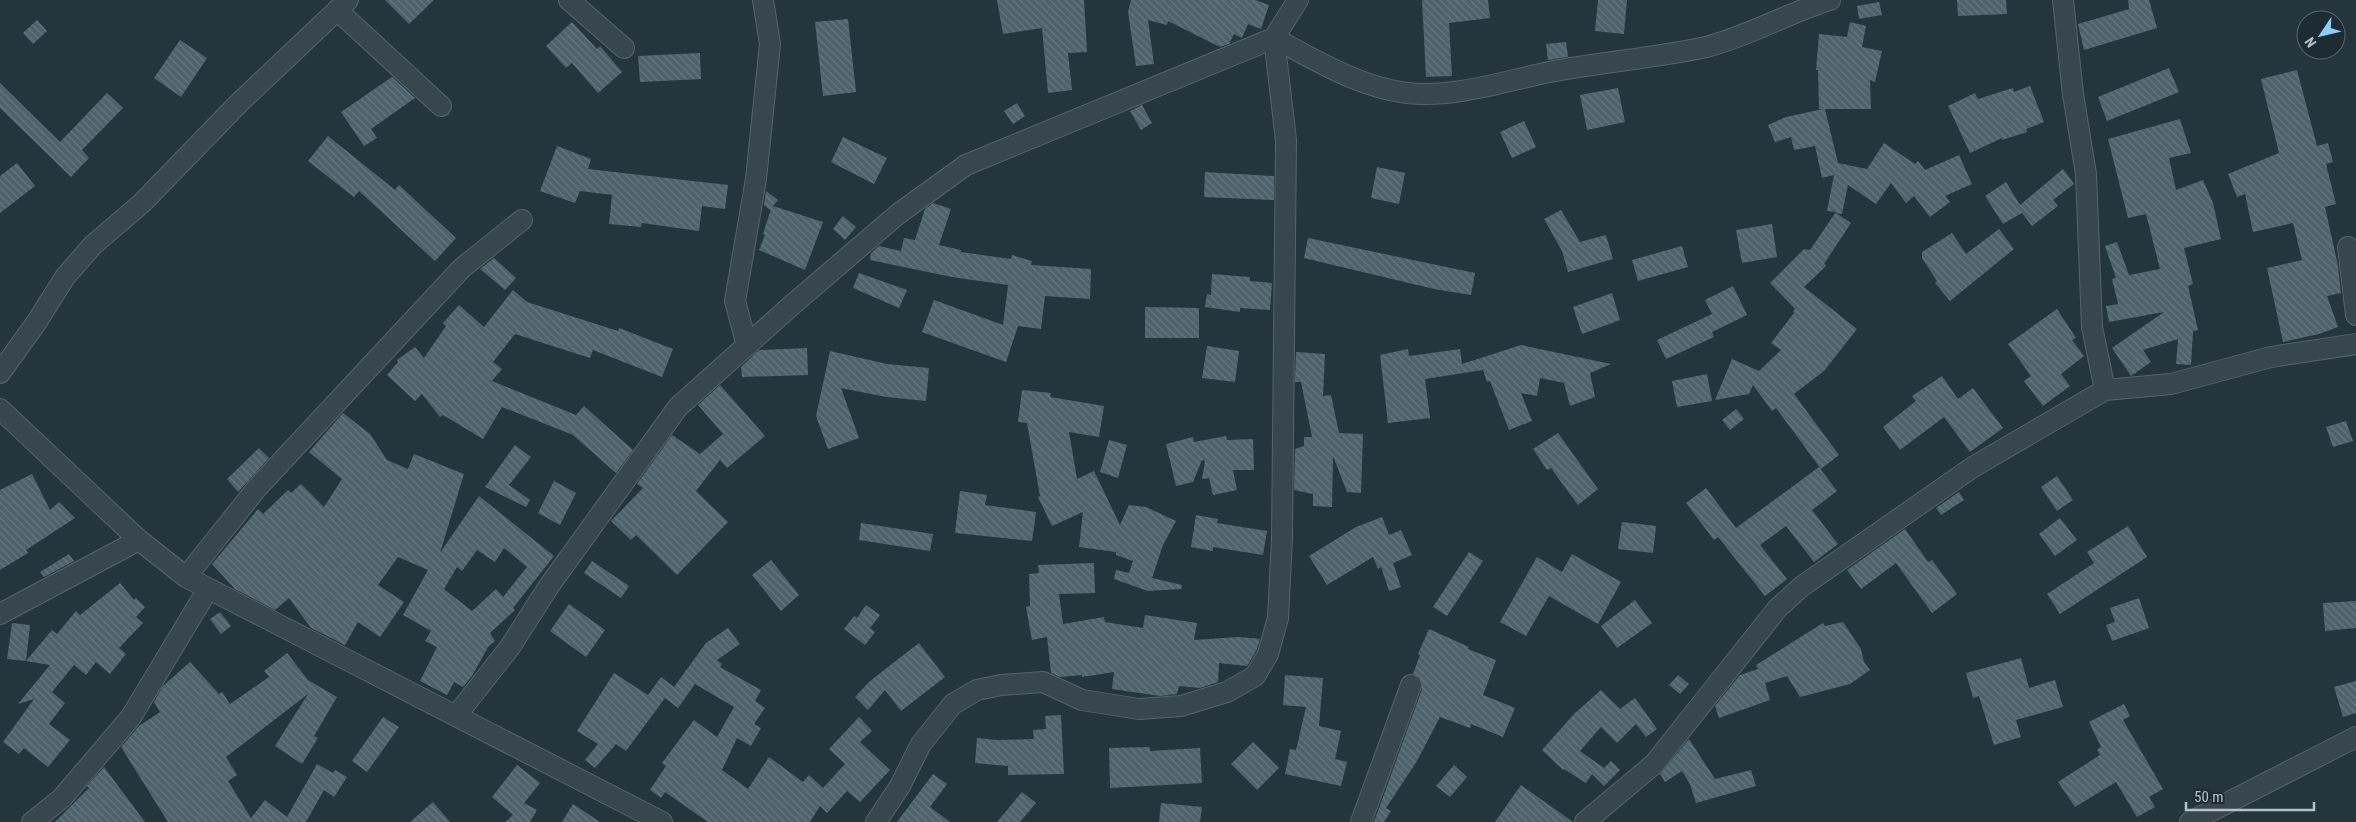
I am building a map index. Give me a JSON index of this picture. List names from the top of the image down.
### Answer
{
  "scale_bar": "50 m",
  "north": "bottom left"
}
